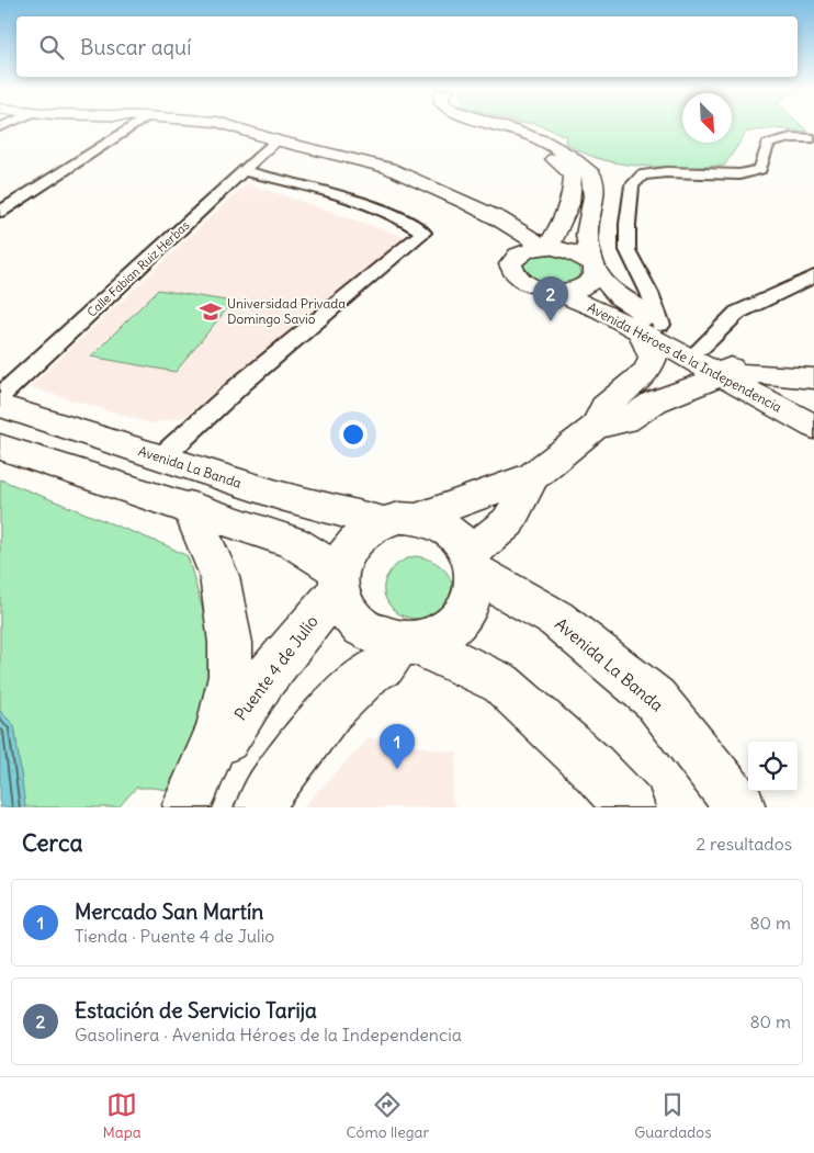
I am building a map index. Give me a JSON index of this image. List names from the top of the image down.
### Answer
{
  "streets": {
    "street": [
      "Calle Fabian Ruiz Herbas",
      "Avenida Héroes de la Independencia",
      "Avenida La Banda",
      "Puente 4 de Julio"
    ]
  },
  "crossings": [
    ["Avenida La Banda", "Puente 4 de Julio"]
  ],
  "places": {
    "school or university": ["Universidad Privada Domingo Savio"]
  },
  "north": "bottom right",
  "page": {
    "search": "Buscar aquí",
    "pins": ["2", "1"],
    "heading": ["Cerca", "2 resultados"],
    "list": [
      {
        "mark": "1",
        "name": "Mercado San Martín",
        "note": "Tienda · Puente 4 de Julio",
        "value": "80 m"
      },
      {
        "mark": "2",
        "name": "Estación de Servicio Tarija",
        "note": "Gasolinera · Avenida Héroes de la Independencia",
        "value": "80 m"
      }
    ],
    "nav": ["Mapa", "Cómo llegar", "Guardados"]
  }
}
